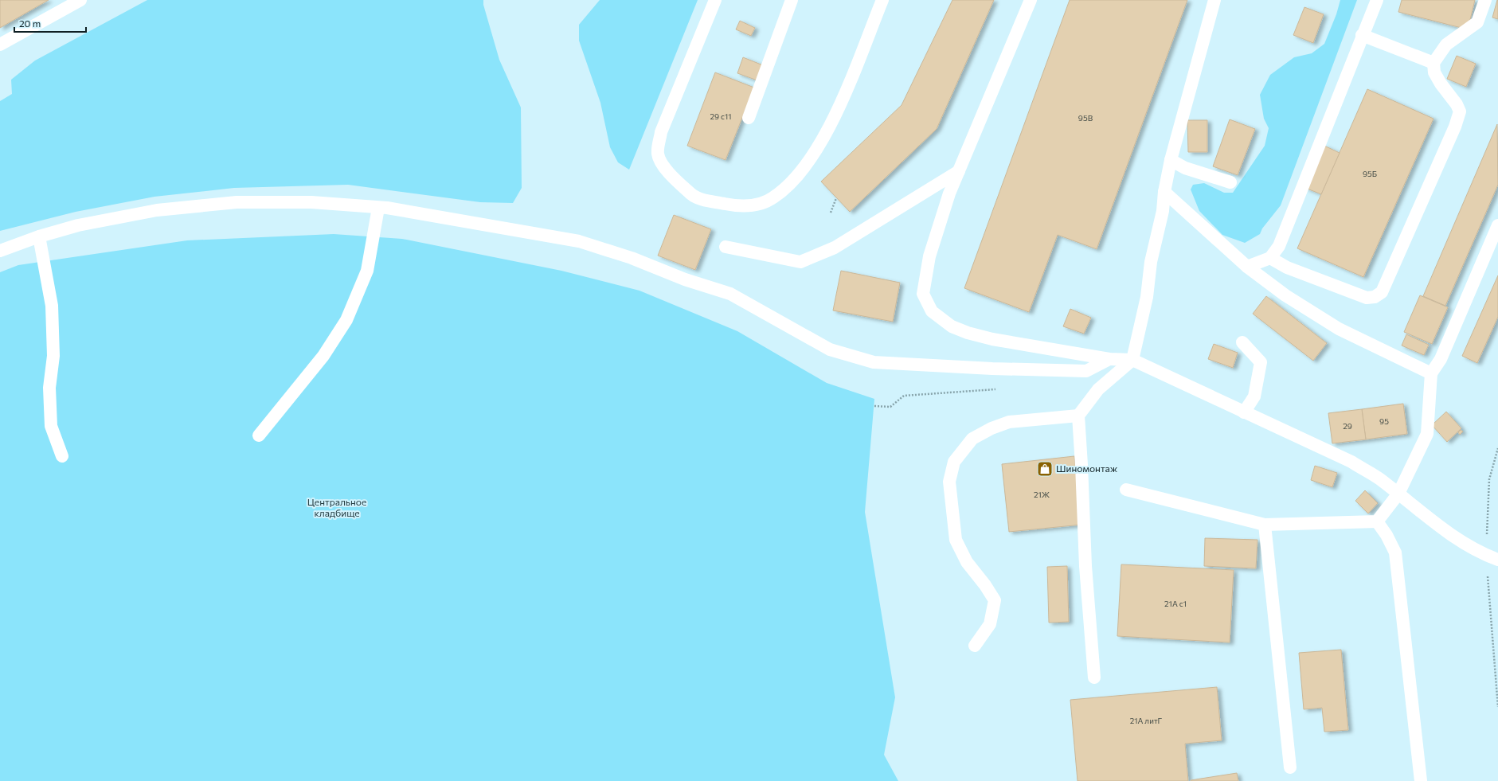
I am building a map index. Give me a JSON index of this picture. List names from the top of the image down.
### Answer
{
  "parks": ["Центральное кладбище"],
  "places": {
    "shop": ["Шиномонтаж"]
  },
  "house_numbers": [
    "29 с11",
    "95В",
    "95Б",
    "95",
    "29",
    "21Ж",
    "21А с1",
    "21А литГ"
  ],
  "scale_bar": "20 m"
}
